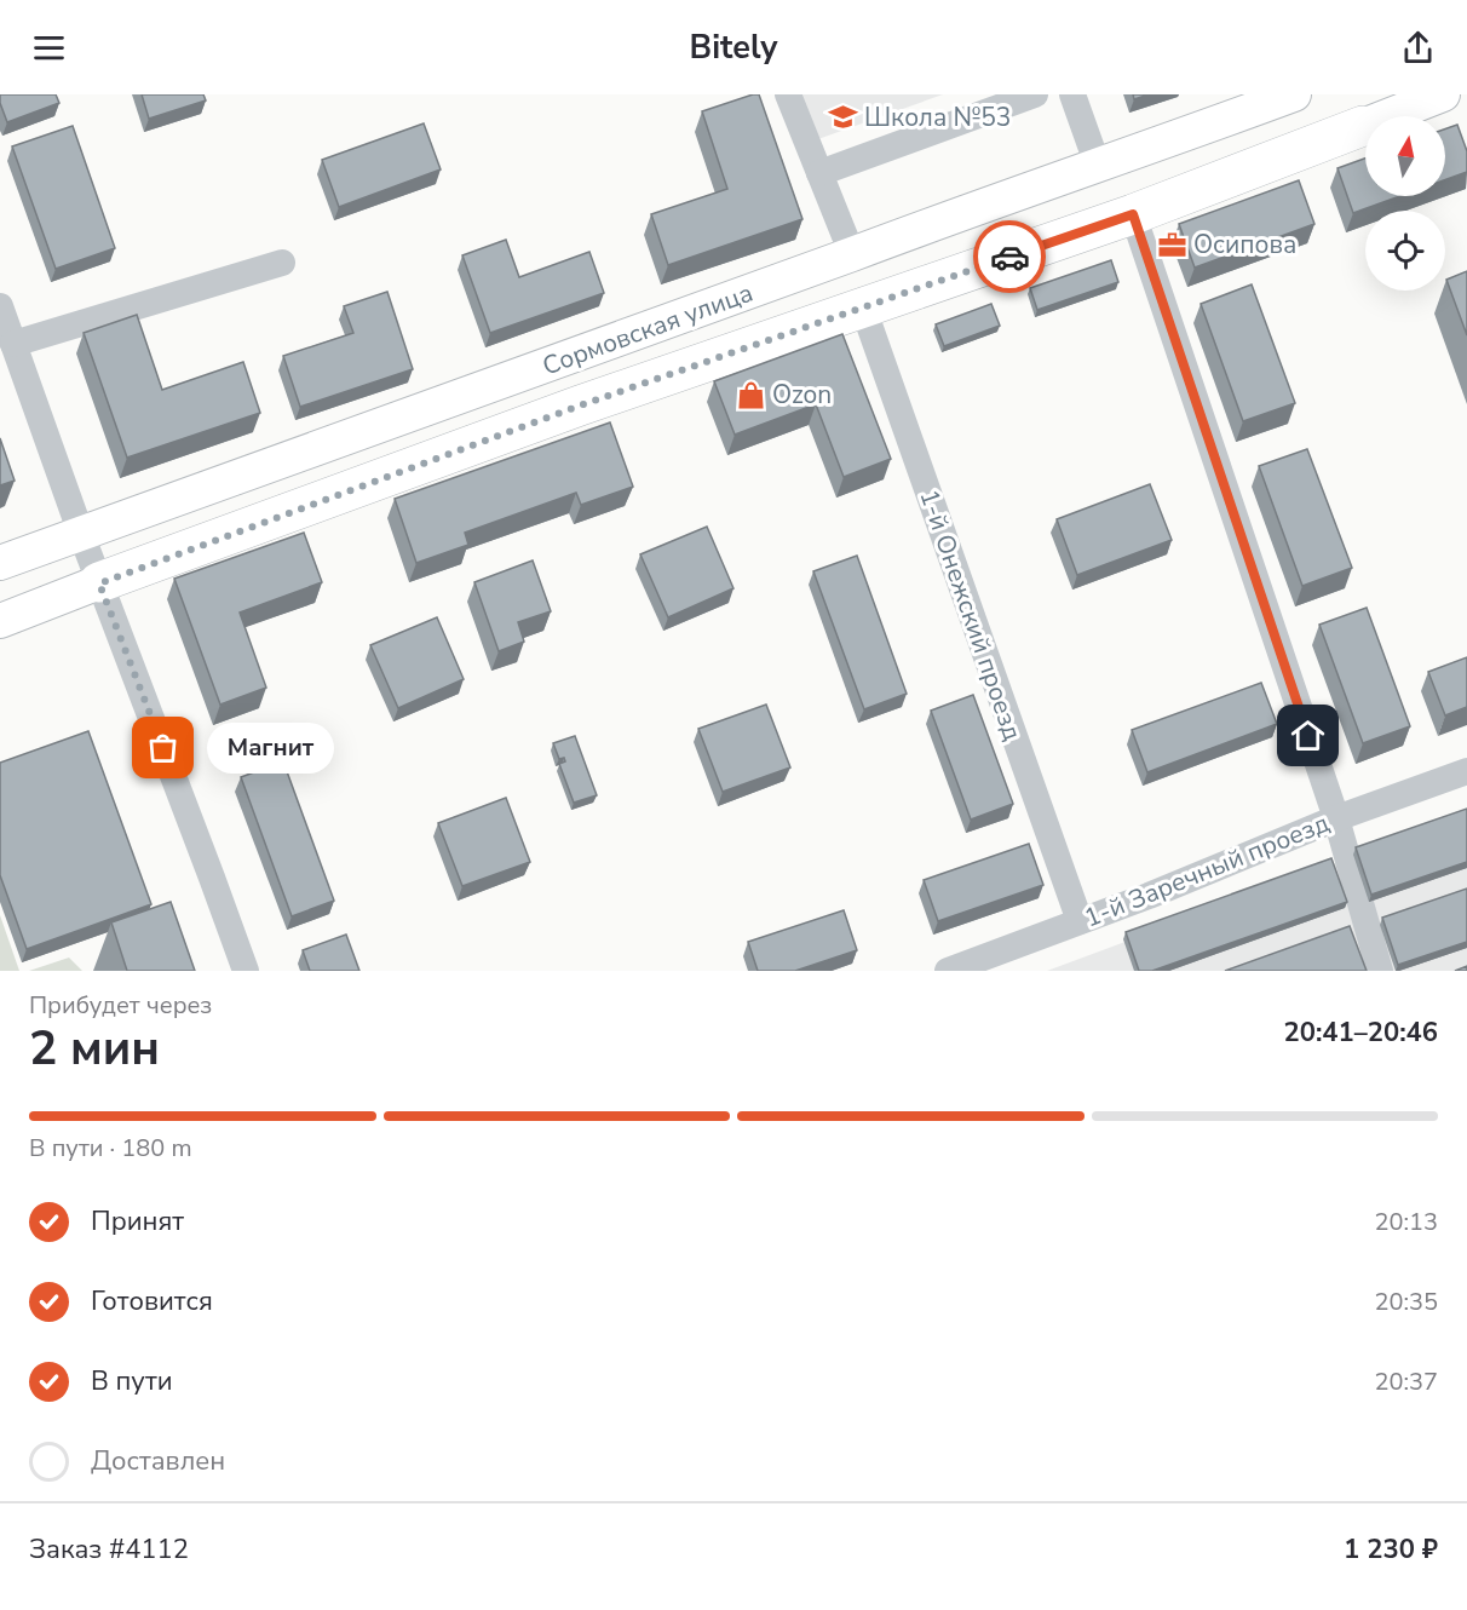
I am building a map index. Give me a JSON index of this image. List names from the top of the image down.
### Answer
{
  "streets": {
    "highway": ["Сормовская улица"],
    "street": ["1-й Онежский проезд", "1-й Заречный проезд"]
  },
  "crossings": [
    ["Сормовская улица", "1-й Онежский проезд"],
    ["1-й Онежский проезд", "1-й Заречный проезд"]
  ],
  "places": {
    "school or university": ["Школа №53"],
    "office": ["Осипова"],
    "shop": ["Ozon"],
    "other": ["Магнит"]
  },
  "north": "top",
  "page": {
    "header": "Bitely",
    "bubble": "Магнит",
    "heading": ["2 мин", "Прибудет через", "20:41–20:46"],
    "panel": ["Заказ #4112", "1 230 ₽"],
    "bar": "В пути · 180 m",
    "list": [
      ["Принят", "20:13"],
      ["Готовится", "20:35"],
      ["В пути", "20:37"],
      "Доставлен"
    ]
  }
}
